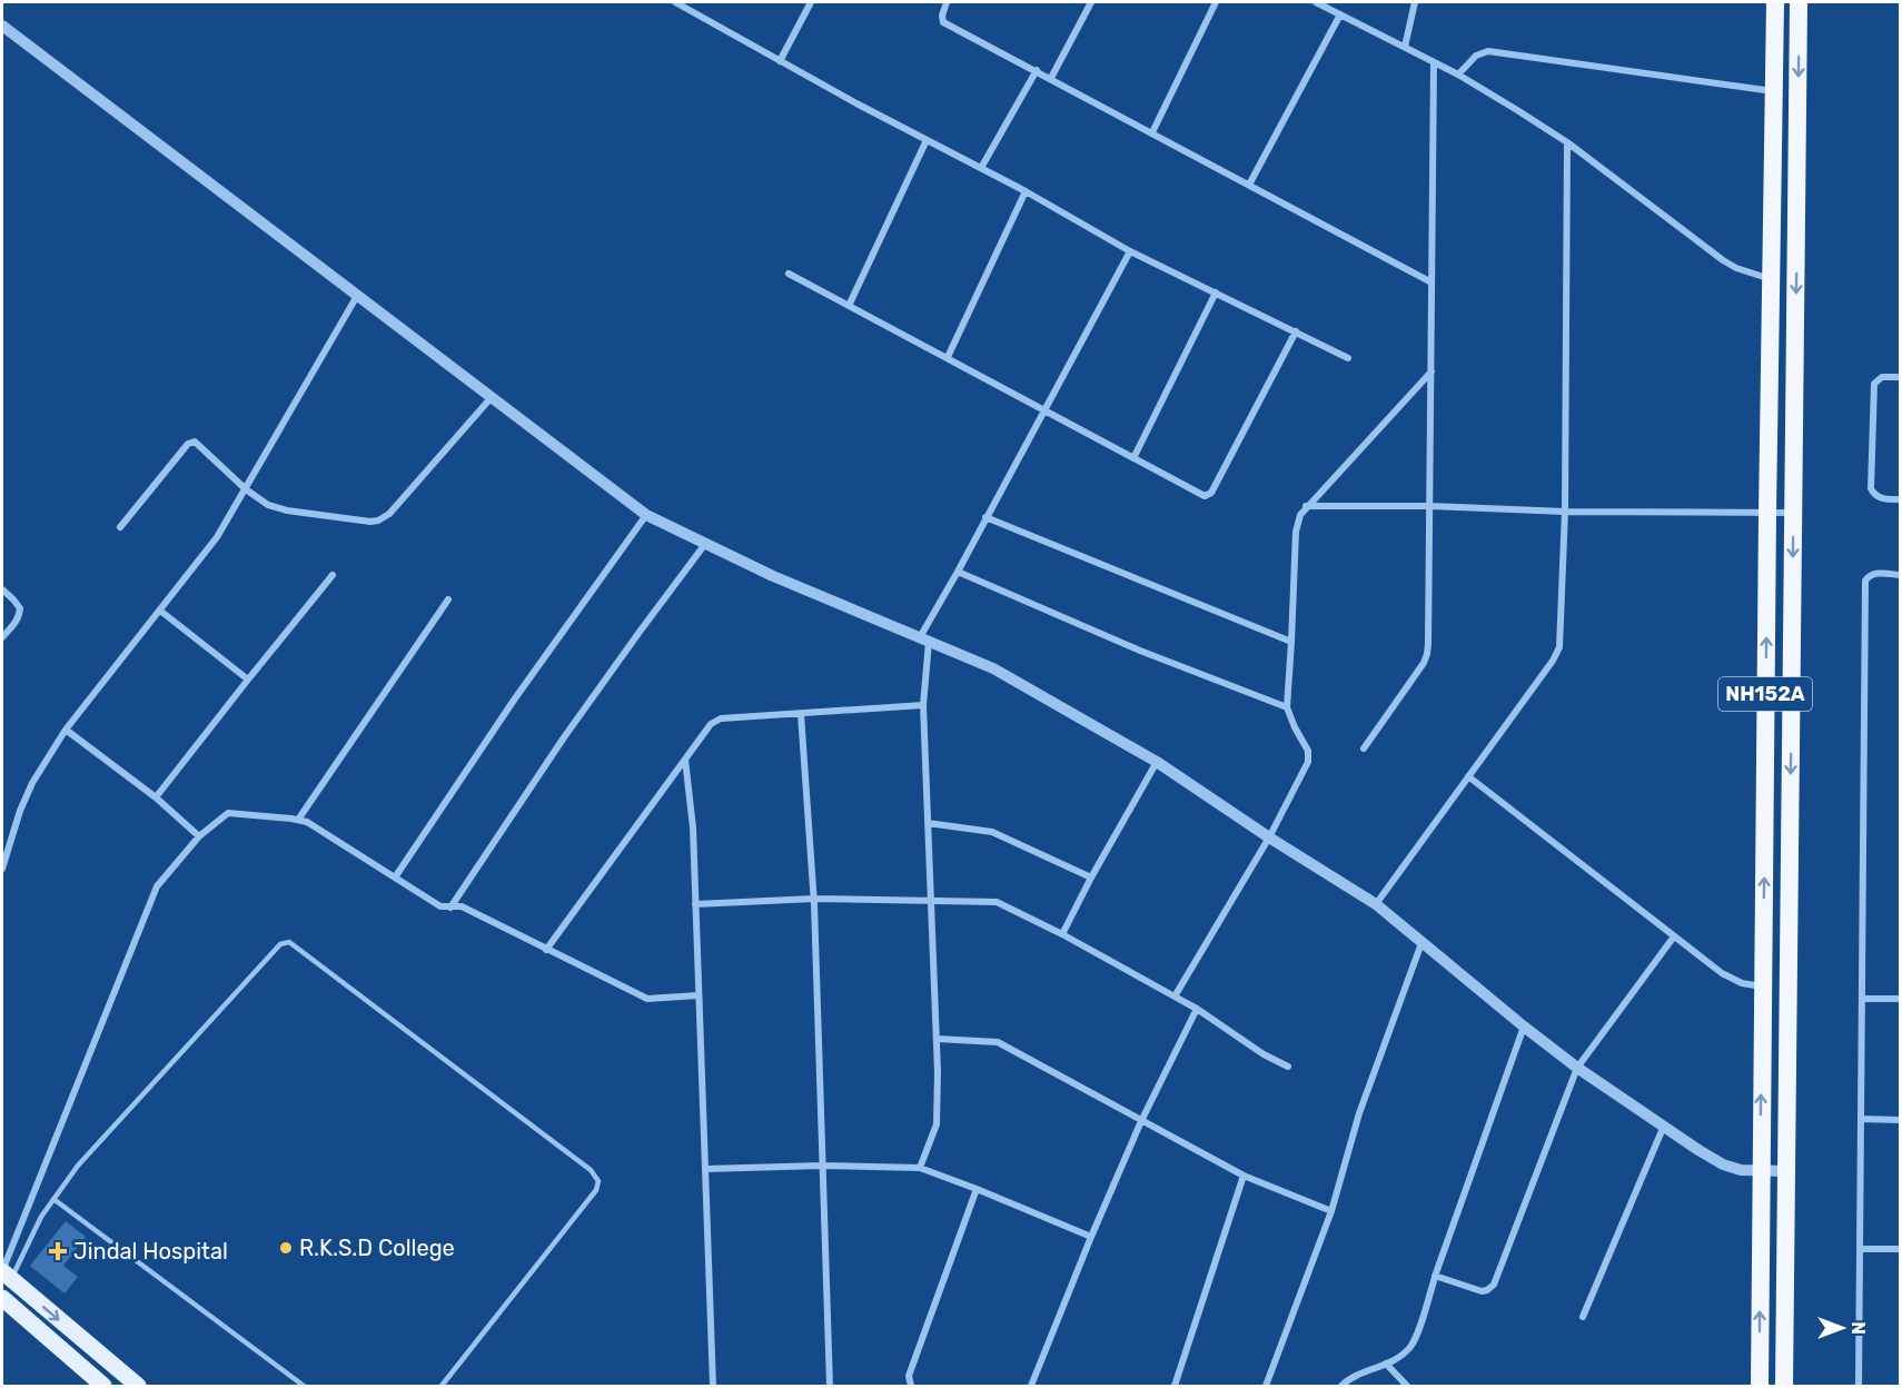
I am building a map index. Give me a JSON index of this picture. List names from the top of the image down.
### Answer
{
  "streets": {
    "highway": ["NH152A"]
  },
  "places": {
    "other": ["R.K.S.D College"],
    "health": ["Jindal Hospital"]
  },
  "north": "right"
}
